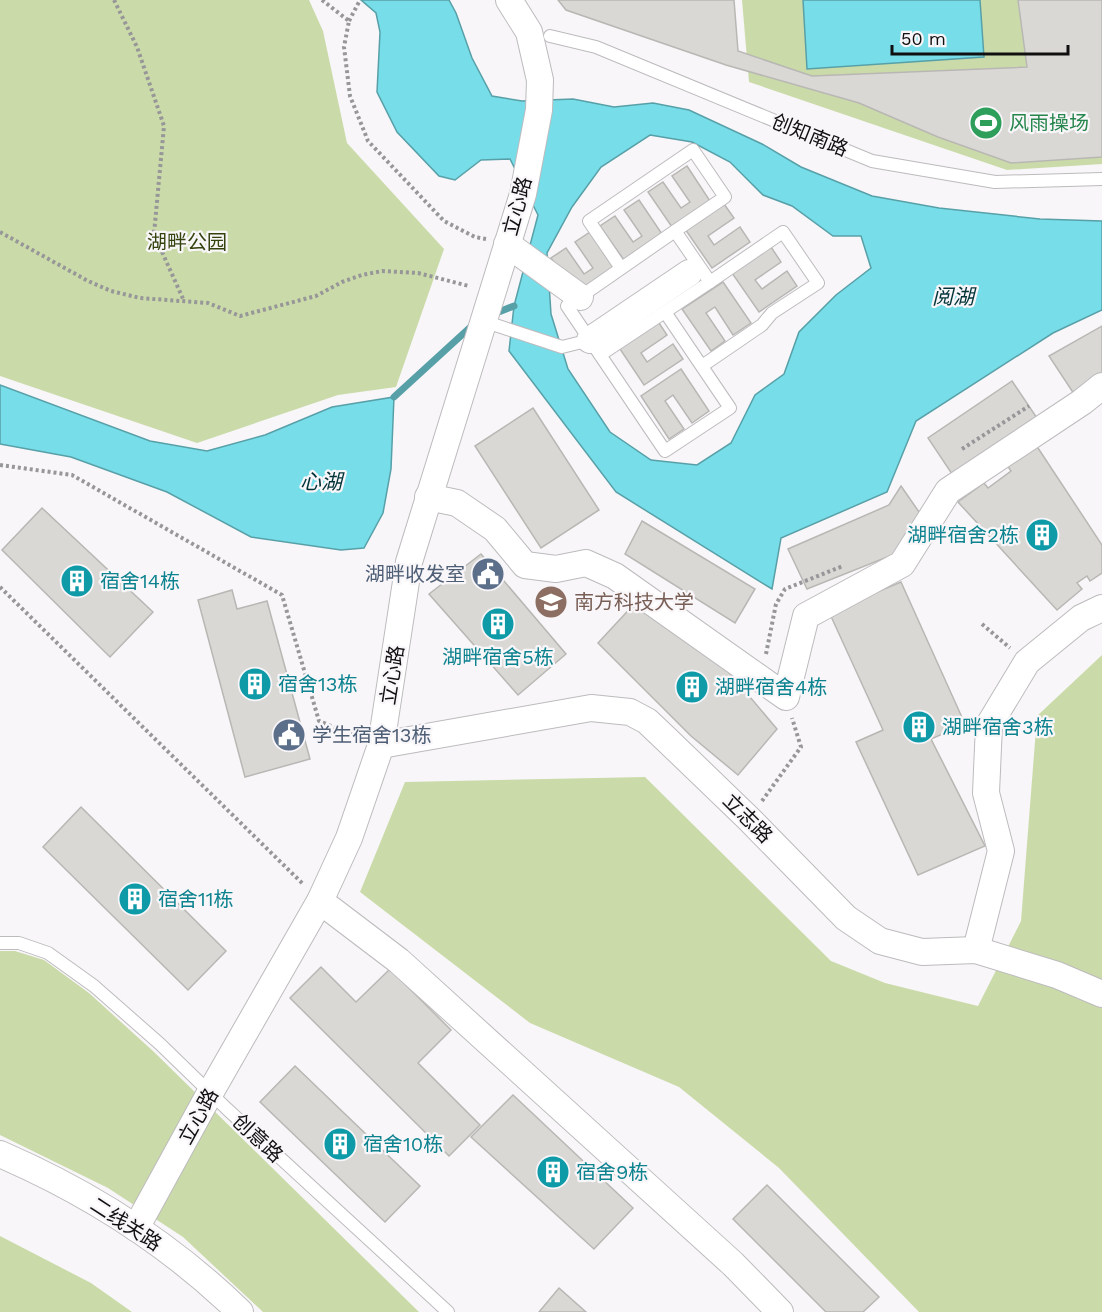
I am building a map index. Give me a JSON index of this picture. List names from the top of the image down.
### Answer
{
  "streets": {
    "street": ["立心路", "立志路", "二线关路"],
    "lane": ["创知南路", "创意路"]
  },
  "crossings": [
    ["创知南路", "立心路"],
    ["立心路", "立志路"],
    ["立心路", "创意路"],
    ["立心路", "二线关路"]
  ],
  "water": ["阅湖", "心湖"],
  "parks": ["湖畔公园"],
  "places": {
    "sports": ["风雨操场"],
    "building": [
      "湖畔宿舍2栋",
      "宿舍14栋",
      "湖畔宿舍5栋",
      "宿舍13栋",
      "湖畔宿舍4栋",
      "湖畔宿舍3栋",
      "宿舍11栋",
      "宿舍10栋",
      "宿舍9栋"
    ],
    "public building": ["湖畔收发室", "学生宿舍13栋"],
    "school or university": ["南方科技大学"]
  },
  "scale_bar": "50 m"
}
